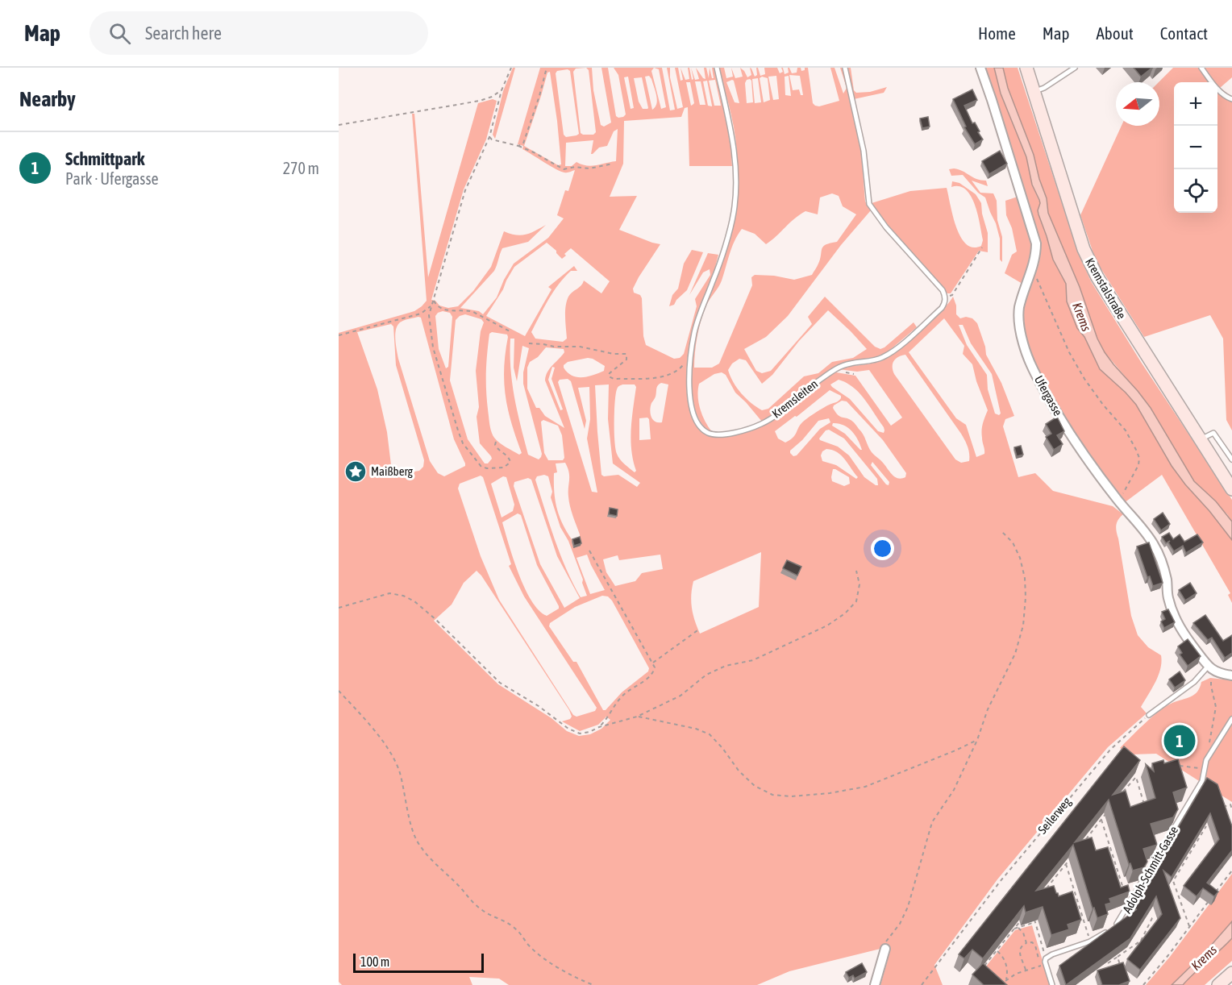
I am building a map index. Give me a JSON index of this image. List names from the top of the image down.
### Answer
{
  "streets": {
    "main road": ["Kremstalstraße"],
    "street": ["Ufergasse"],
    "lane": ["Kremsleiten", "Adolph-Schmitt-Gasse"],
    "path": ["Seilerweg"]
  },
  "water": ["Krems"],
  "places": {
    "place": ["Maißberg"]
  },
  "scale_bar": "100 m",
  "north": "left",
  "page": {
    "header": "Map",
    "search": "Search here",
    "nav": [
      "Home",
      "Map",
      "About",
      "Contact"
    ],
    "heading": "Nearby",
    "map_buttons": ["+", "−"],
    "list": [
      {
        "mark": "1",
        "name": "Schmittpark",
        "note": "Park · Ufergasse",
        "value": "270 m"
      }
    ],
    "pins": "1",
    "scale": "100 m"
  }
}
